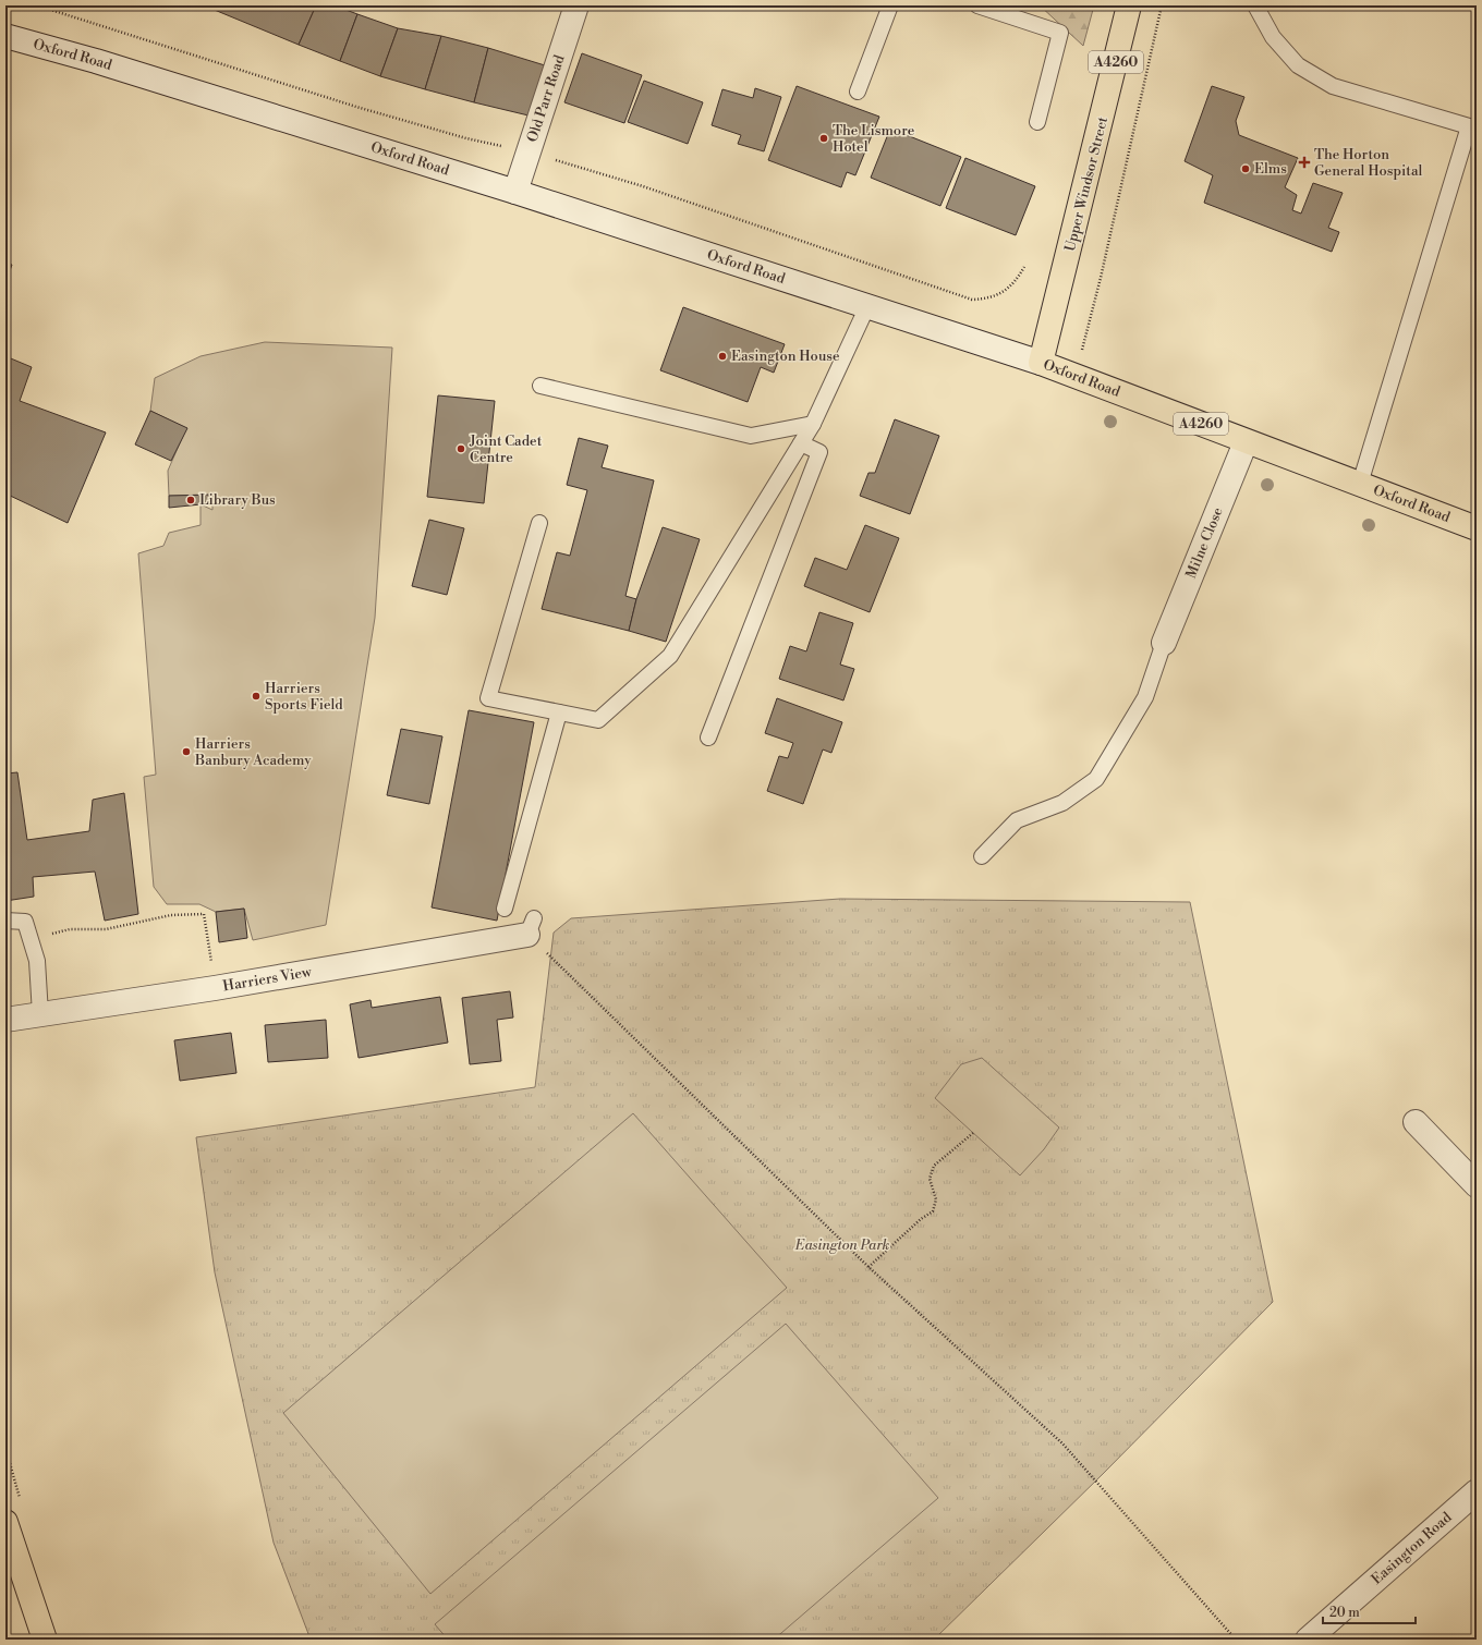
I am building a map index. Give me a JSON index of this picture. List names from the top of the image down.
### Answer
{
  "streets": {
    "main road": ["Oxford Road", "A4260", "Upper Windsor Street"],
    "street": [
      "Old Parr Road",
      "Milne Close",
      "Harriers View",
      "Easington Road"
    ]
  },
  "crossings": [
    ["Oxford Road", "Old Parr Road"],
    ["Oxford Road", "Upper Windsor Street"],
    ["Oxford Road", "Milne Close"]
  ],
  "parks": ["Easington Park"],
  "places": {
    "other": [
      "The Lismore Hotel",
      "Elms",
      "Easington House",
      "Joint Cadet Centre",
      "Library Bus",
      "Harriers Sports Field",
      "Harriers Banbury Academy"
    ],
    "health": ["The Horton General Hospital"]
  },
  "scale_bar": "20 m"
}
